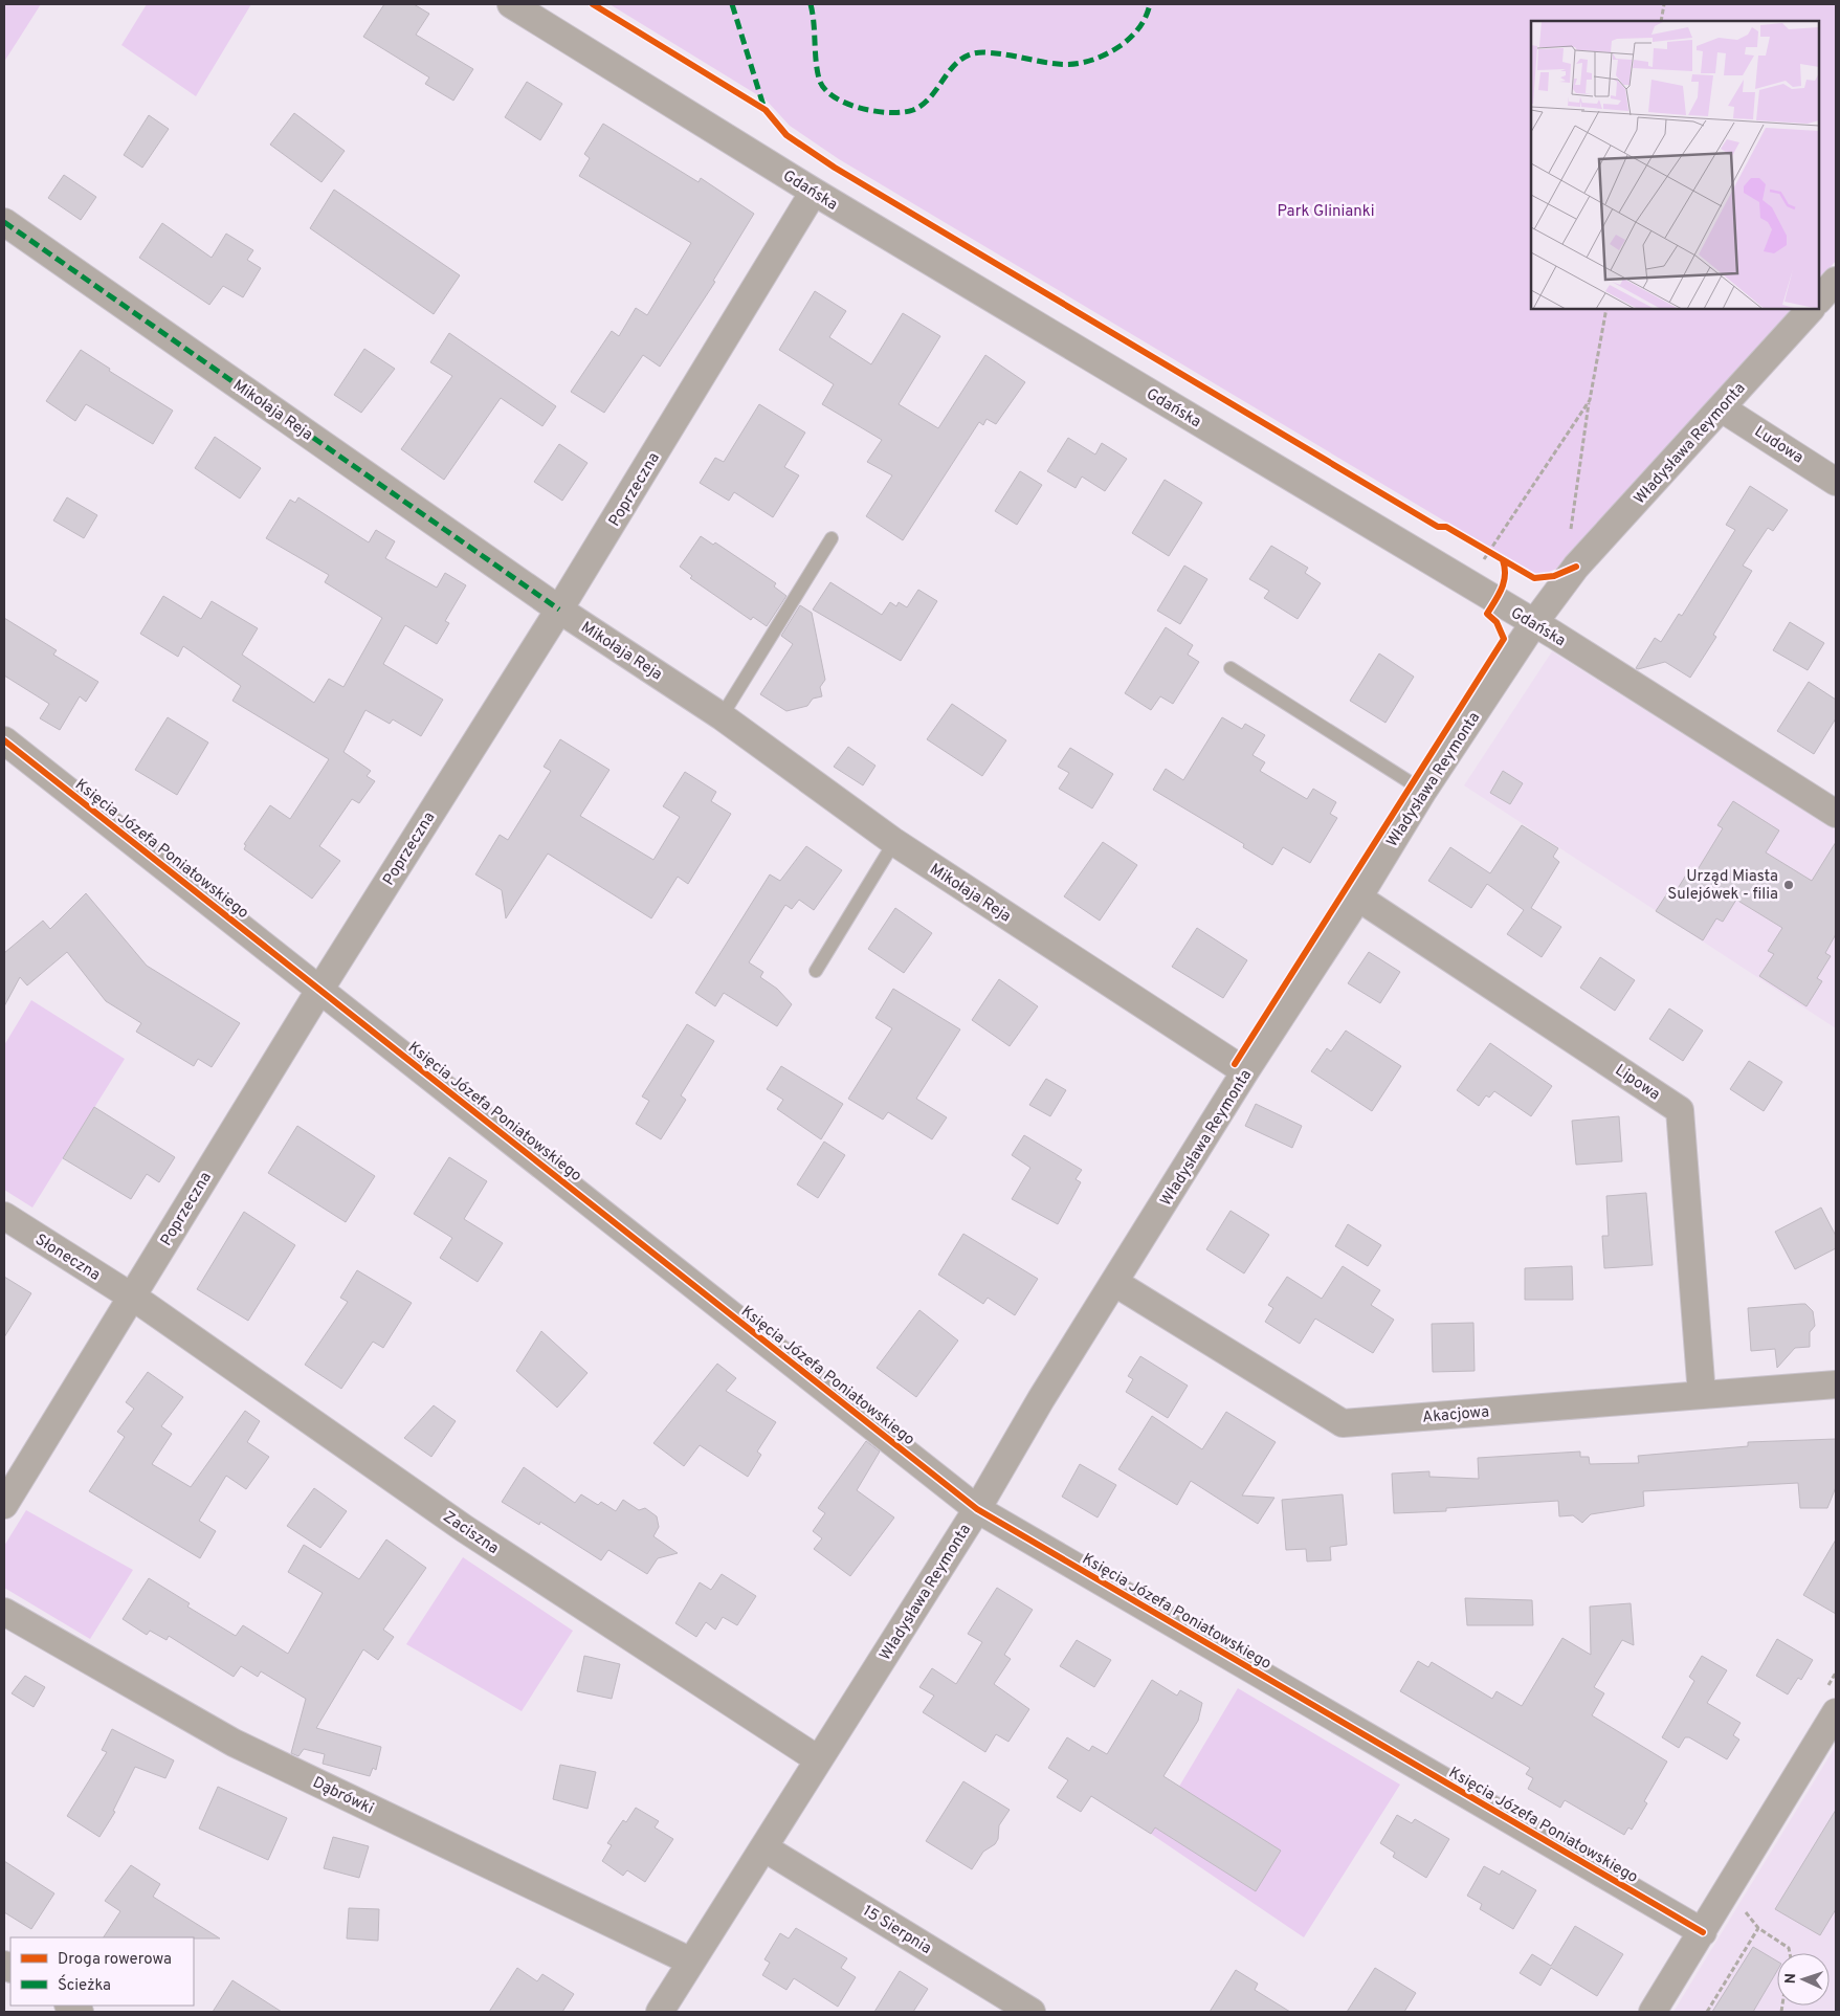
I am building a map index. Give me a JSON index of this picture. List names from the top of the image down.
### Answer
{
  "streets": {
    "street": [
      "Gdańska",
      "Mikołaja Reja",
      "Władysława Reymonta",
      "Ludowa",
      "Poprzeczna",
      "Księcia Józefa Poniatowskiego",
      "Lipowa",
      "Słoneczna",
      "Akacjowa",
      "Zaciszna",
      "Dąbrówki",
      "15 Sierpnia"
    ]
  },
  "crossings": [
    ["Gdańska", "Władysława Reymonta"],
    ["Gdańska", "Poprzeczna"],
    ["Mikołaja Reja", "Władysława Reymonta"],
    ["Mikołaja Reja", "Poprzeczna"],
    ["Władysława Reymonta", "Ludowa"],
    ["Władysława Reymonta", "Księcia Józefa Poniatowskiego"],
    ["Władysława Reymonta", "Lipowa"],
    ["Władysława Reymonta", "Akacjowa"],
    ["Władysława Reymonta", "Zaciszna"],
    ["Władysława Reymonta", "Dąbrówki"],
    ["Władysława Reymonta", "15 Sierpnia"],
    ["Poprzeczna", "Księcia Józefa Poniatowskiego"],
    ["Poprzeczna", "Słoneczna"],
    ["Poprzeczna", "Zaciszna"],
    ["Lipowa", "Akacjowa"],
    ["Słoneczna", "Zaciszna"]
  ],
  "parks": ["Park Glinianki"],
  "places": ["Urząd Miasta Sulejówek - filia"],
  "legend": ["Droga rowerowa", "Ścieżka"],
  "north": "left"
}
